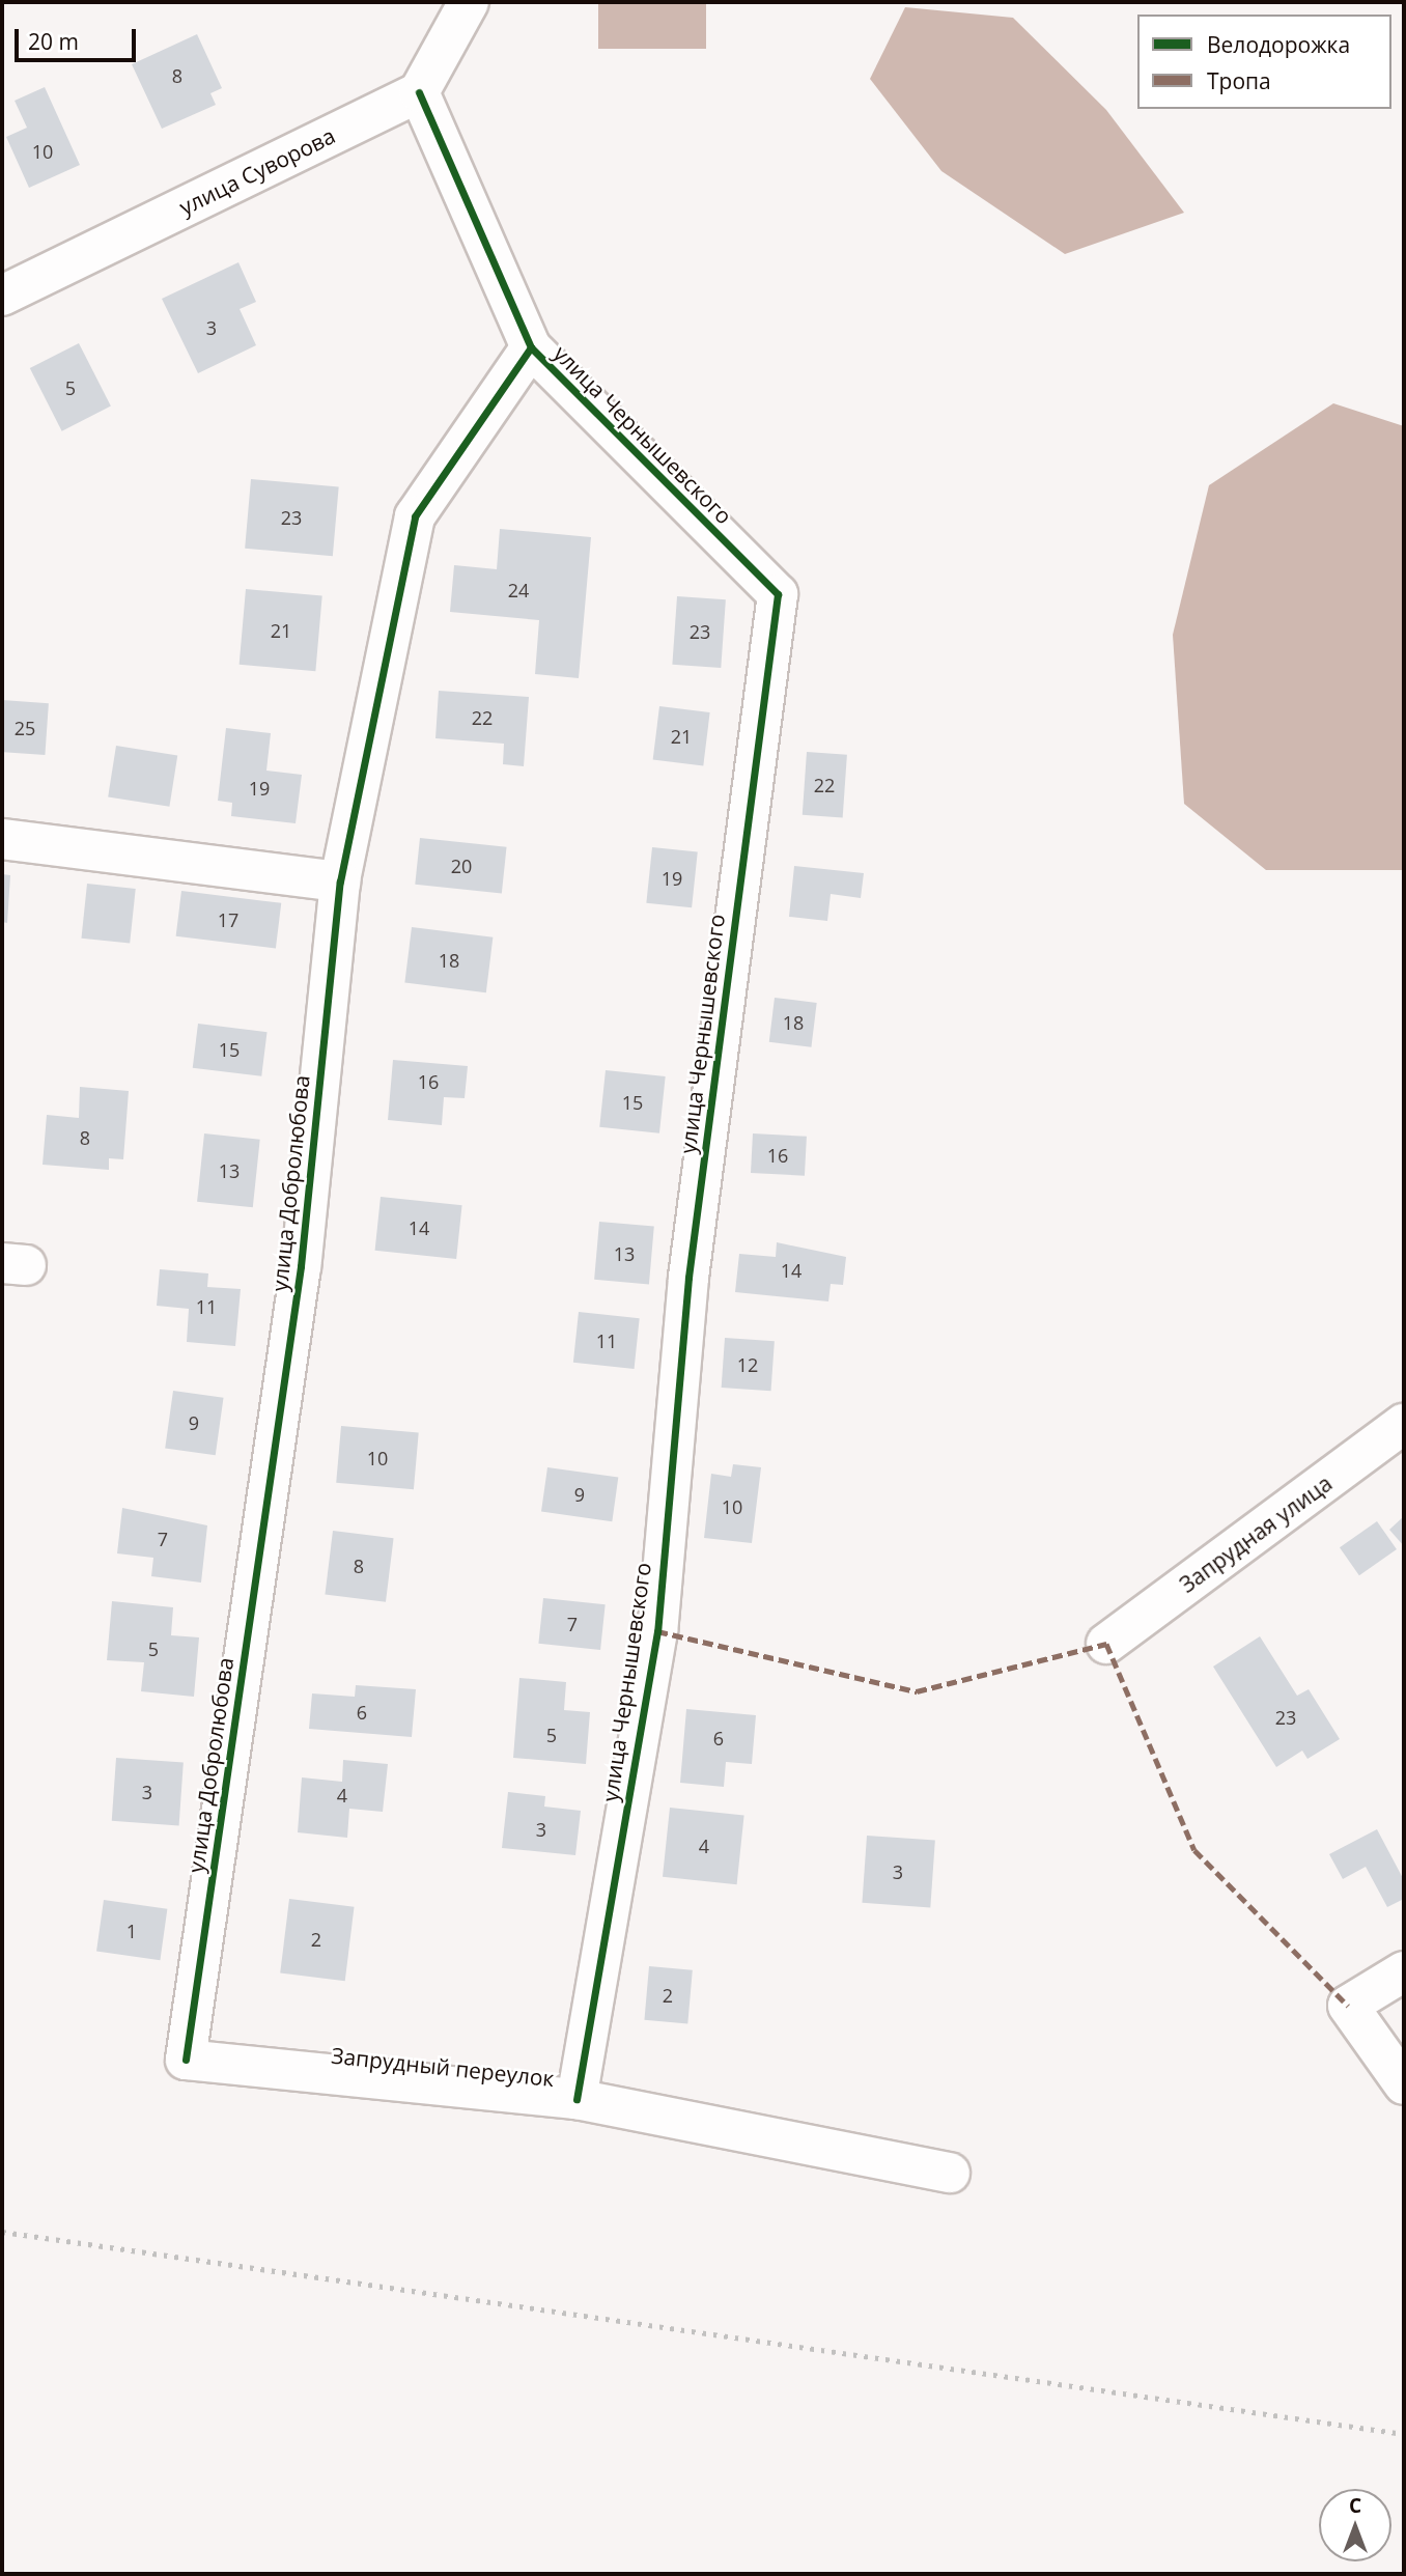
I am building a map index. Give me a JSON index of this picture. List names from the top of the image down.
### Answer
{
  "streets": {
    "street": [
      "улица Суворова",
      "улица Чернышевского",
      "улица Добролюбова",
      "Запрудная улица",
      "Запрудный переулок"
    ]
  },
  "crossings": [
    ["улица Суворова", "улица Чернышевского"],
    ["улица Чернышевского", "улица Добролюбова"],
    ["улица Чернышевского", "Запрудный переулок"],
    ["улица Добролюбова", "Запрудный переулок"]
  ],
  "house_numbers": [
    "8",
    "10",
    "3",
    "5",
    "23",
    "24",
    "21",
    "23",
    "22",
    "25",
    "21",
    "22",
    "19",
    "20",
    "19",
    "17",
    "18",
    "18",
    "15",
    "16",
    "15",
    "8",
    "16",
    "13",
    "14",
    "13",
    "14",
    "11",
    "11",
    "12",
    "9",
    "10",
    "9",
    "10",
    "7",
    "8",
    "7",
    "5",
    "6",
    "23",
    "5",
    "6",
    "3",
    "4",
    "3",
    "4",
    "3",
    "1",
    "2",
    "2"
  ],
  "legend": ["Велодорожка", "Тропа"],
  "scale_bar": "20 m",
  "north": "top"
}
